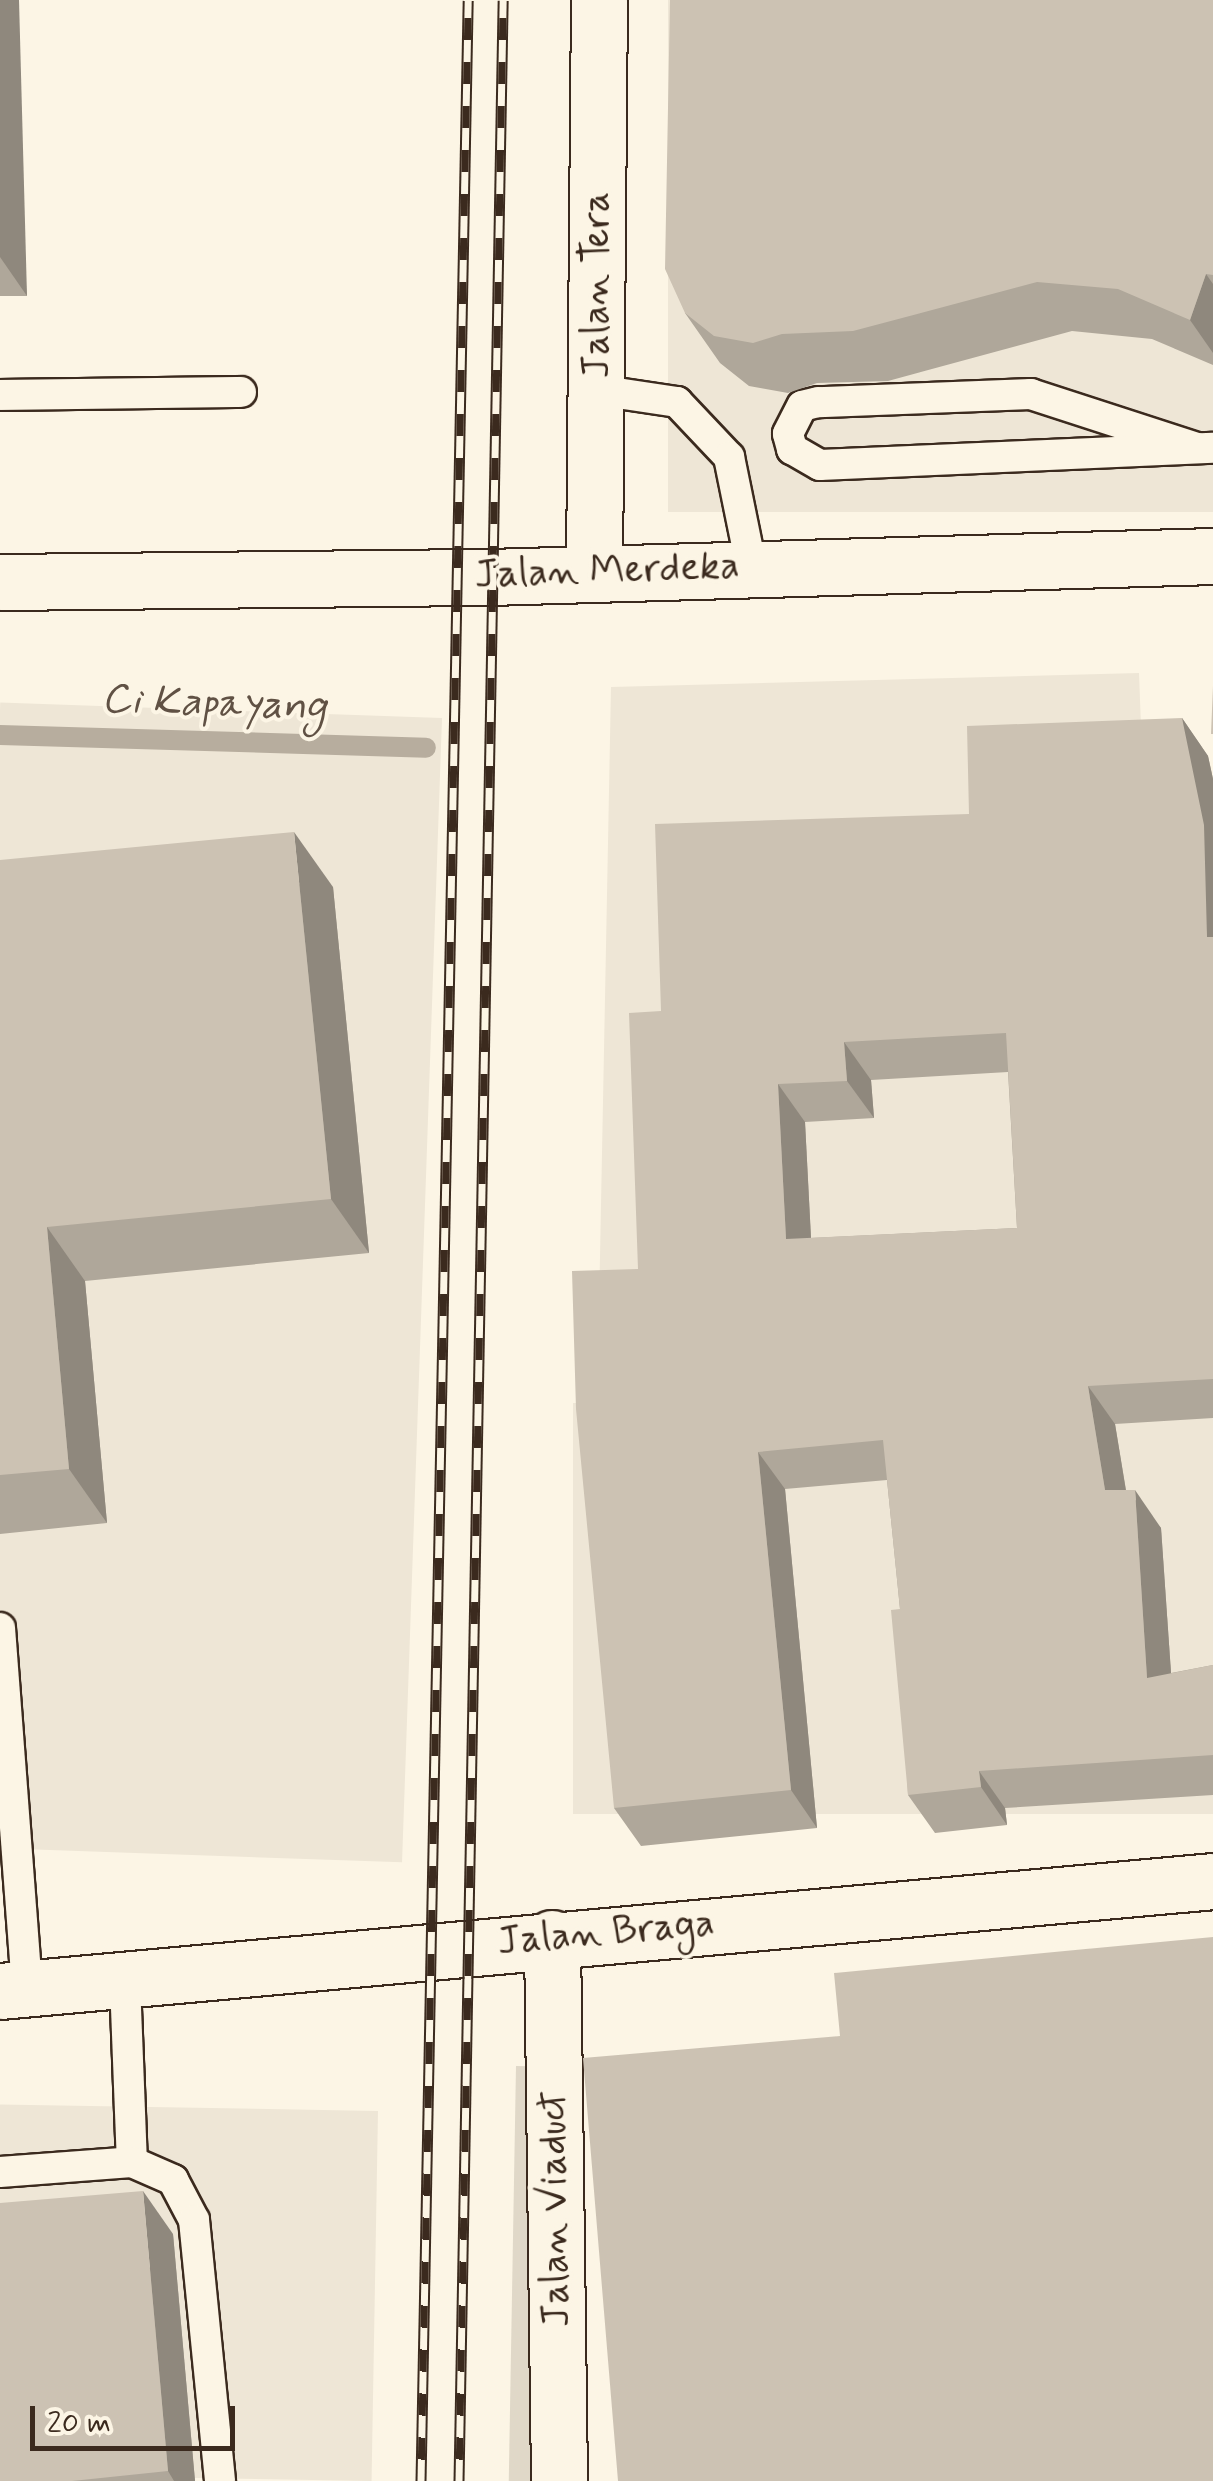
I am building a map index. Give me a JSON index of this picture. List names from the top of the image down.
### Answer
{
  "streets": {
    "main road": [
      "Jalan Tera",
      "Jalan Merdeka",
      "Jalan Braga",
      "Jalan Viaduct"
    ]
  },
  "crossings": [
    ["Jalan Tera", "Jalan Merdeka"],
    ["Jalan Braga", "Jalan Viaduct"]
  ],
  "water": ["Ci Kapayang"],
  "scale_bar": "20 m"
}
